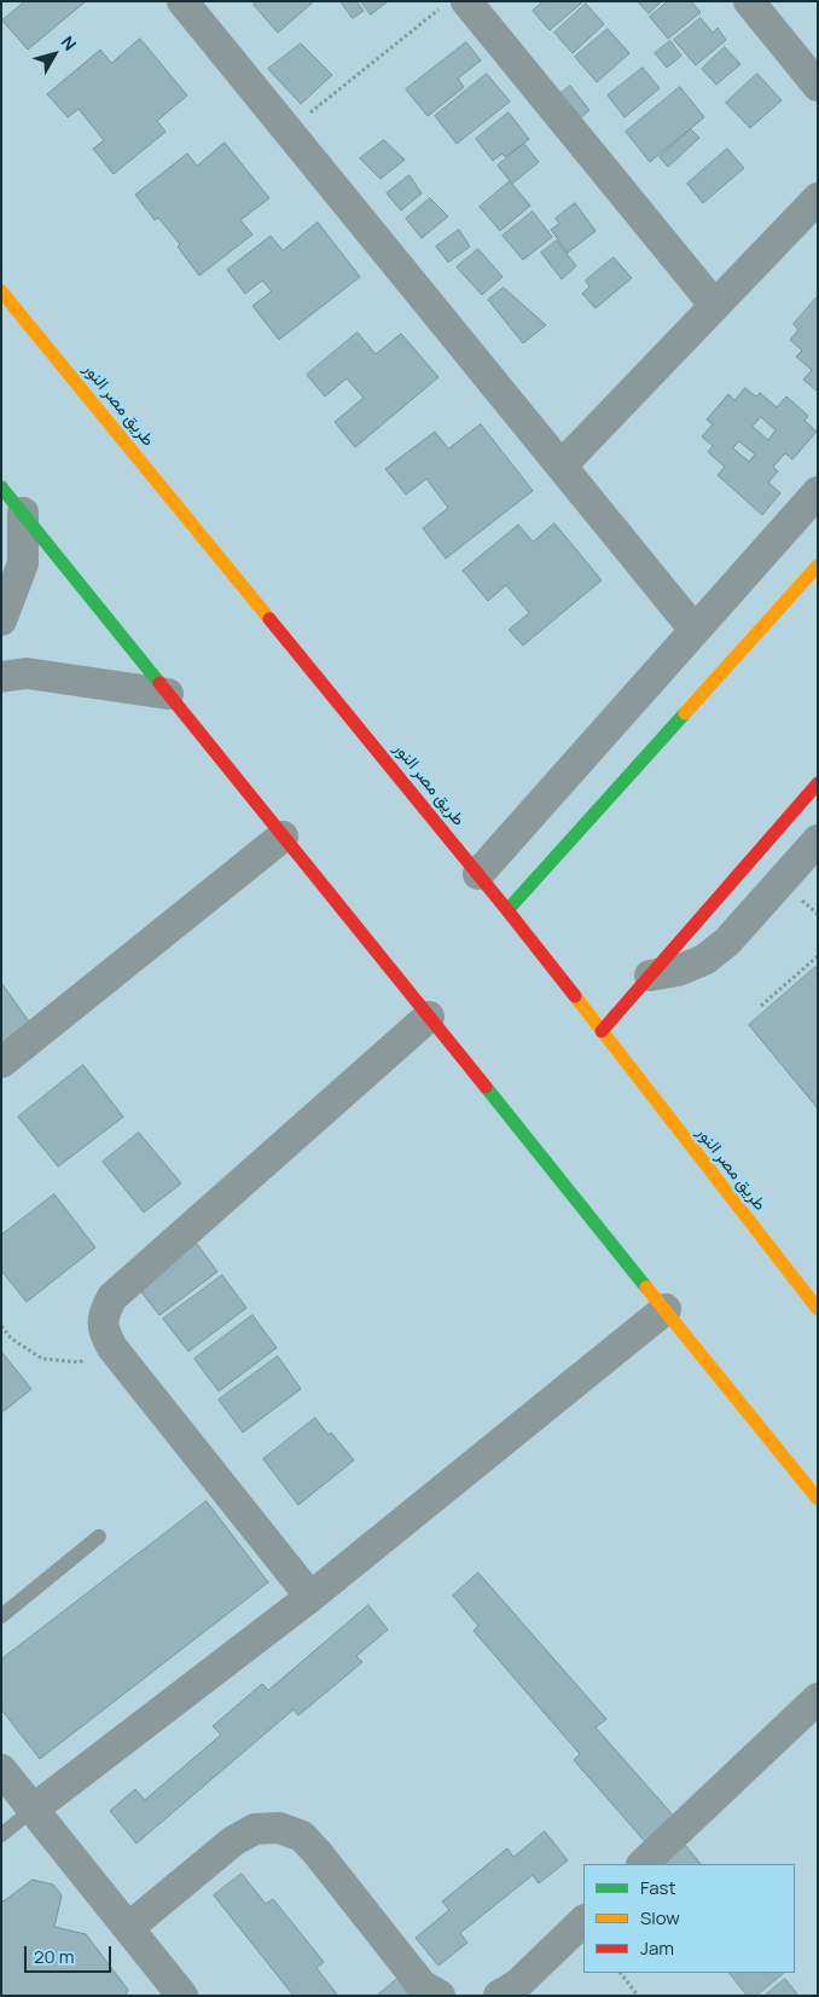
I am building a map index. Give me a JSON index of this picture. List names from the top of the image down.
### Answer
{
  "streets": {
    "street": ["طريق مصر النور"]
  },
  "legend": ["Fast", "Slow", "Jam"],
  "scale_bar": "20 m",
  "north": "top right"
}
